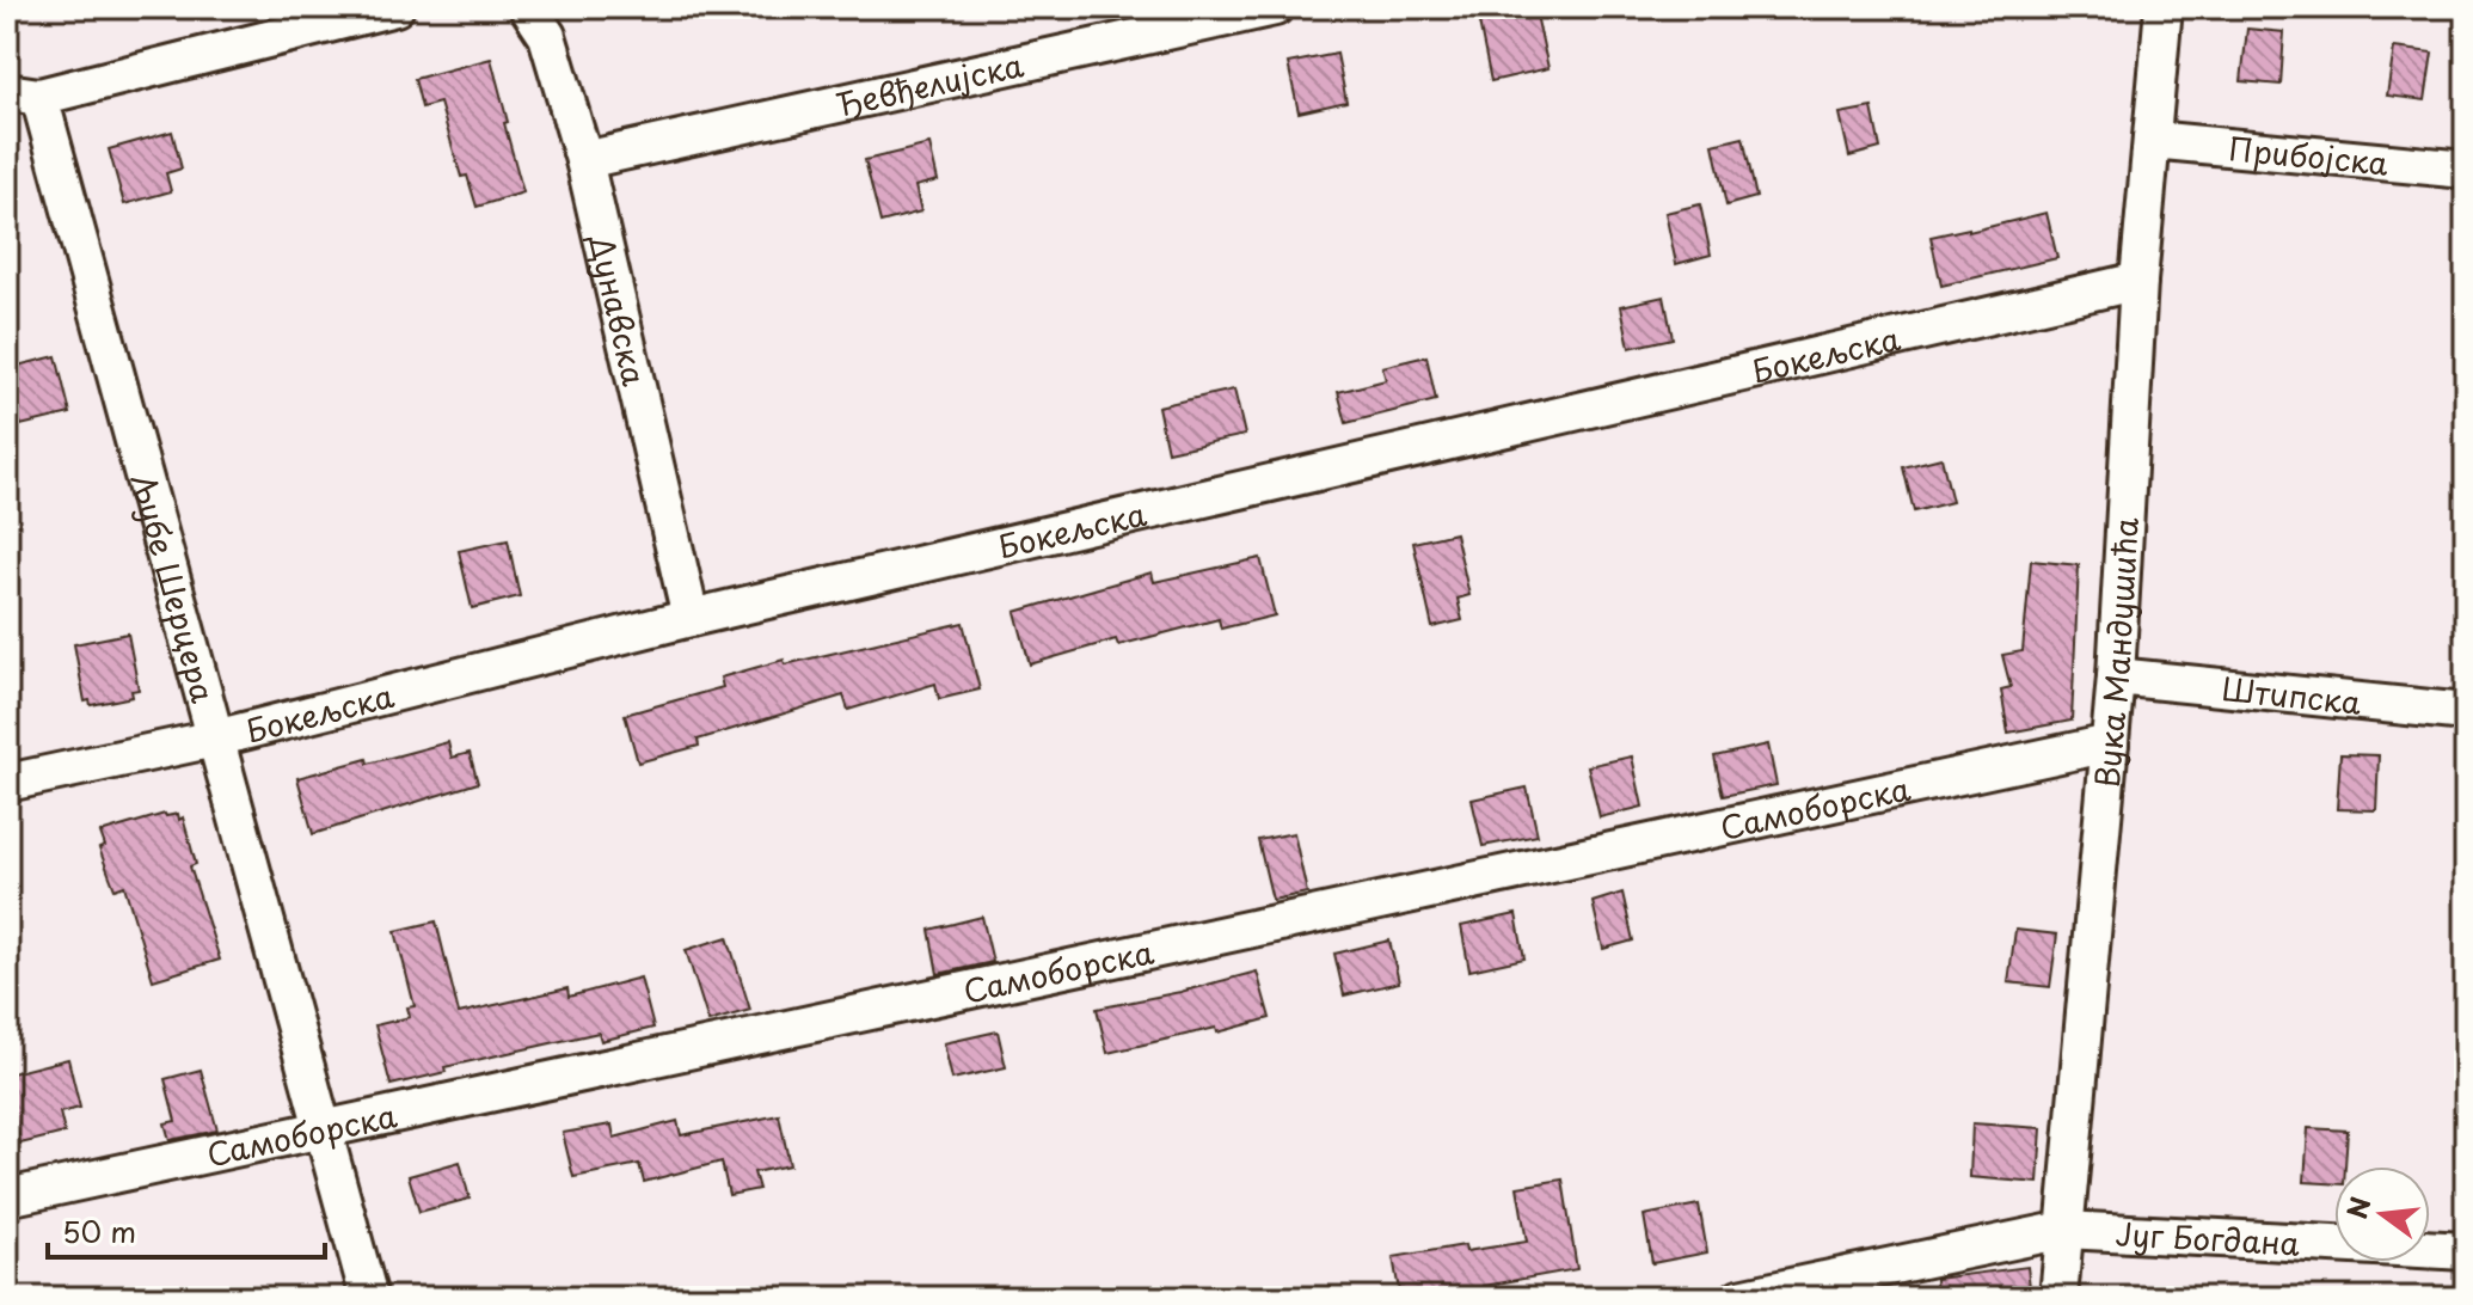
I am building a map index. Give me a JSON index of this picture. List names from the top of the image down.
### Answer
{
  "streets": {
    "street": [
      "Ђевђелијска",
      "Прибојска",
      "Дунавска",
      "Бокељска",
      "Љубе Шерцера",
      "Вука Мандушића",
      "Штипска",
      "Самоборска",
      "Југ Богдана"
    ]
  },
  "crossings": [
    ["Ђевђелијска", "Дунавска"],
    ["Прибојска", "Вука Мандушића"],
    ["Дунавска", "Бокељска"],
    ["Бокељска", "Љубе Шерцера"],
    ["Бокељска", "Вука Мандушића"],
    ["Љубе Шерцера", "Самоборска"],
    ["Вука Мандушића", "Штипска"],
    ["Вука Мандушића", "Самоборска"],
    ["Вука Мандушића", "Југ Богдана"]
  ],
  "scale_bar": "50 m",
  "north": "left"
}
